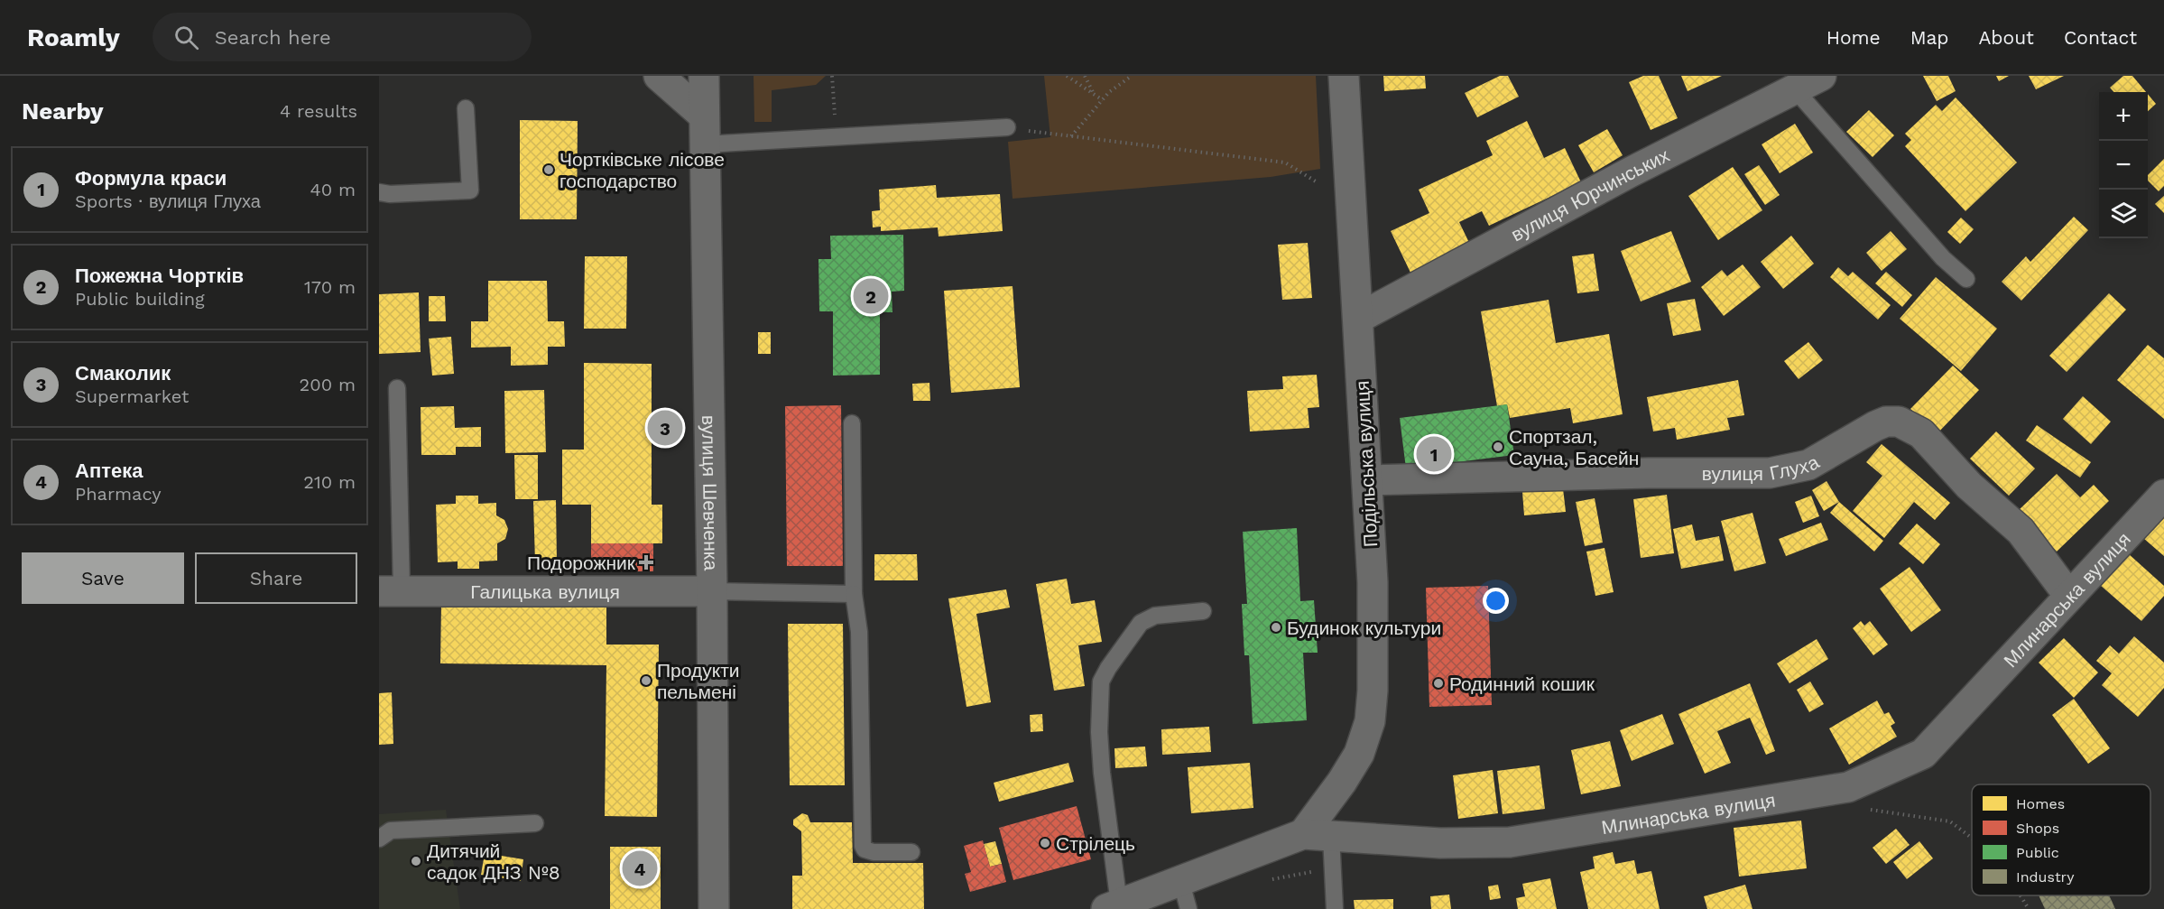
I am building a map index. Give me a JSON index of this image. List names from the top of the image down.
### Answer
{
  "streets": {
    "street": [
      "вулиця Юрчинських",
      "Подільська вулиця",
      "вулиця Глуха",
      "вулиця Шевченка",
      "Галицька вулиця",
      "Млинарська вулиця"
    ]
  },
  "crossings": [
    ["вулиця Юрчинських", "Подільська вулиця"],
    ["Подільська вулиця", "вулиця Глуха"],
    ["Подільська вулиця", "Млинарська вулиця"],
    ["вулиця Глуха", "Млинарська вулиця"],
    ["вулиця Шевченка", "Галицька вулиця"]
  ],
  "places": {
    "other": [
      "Чортківське лісове господарство",
      "Спортзал, Сауна, Басейн",
      "Будинок культури",
      "Продукти пельмені",
      "Родинний кошик",
      "Стрілець",
      "Дитячий садок ДНЗ №8"
    ],
    "health": ["Подорожник"]
  },
  "legend": [
    "Homes",
    "Shops",
    "Public",
    "Industry"
  ],
  "page": {
    "header": "Roamly",
    "search": "Search here",
    "nav": [
      "Home",
      "Map",
      "About",
      "Contact"
    ],
    "heading": ["Nearby", "4 results"],
    "map_buttons": ["+", "−"],
    "list": [
      {
        "mark": "1",
        "name": "Формула краси",
        "note": "Sports · вулиця Глуха",
        "value": "40 m"
      },
      {
        "mark": "2",
        "name": "Пожежна Чортків",
        "note": "Public building",
        "value": "170 m"
      },
      {
        "mark": "3",
        "name": "Смаколик",
        "note": "Supermarket",
        "value": "200 m"
      },
      {
        "mark": "4",
        "name": "Аптека",
        "note": "Pharmacy",
        "value": "210 m"
      }
    ],
    "pins": [
      "2",
      "3",
      "1",
      "4"
    ],
    "buttons": ["Save", "Share"]
  }
}
